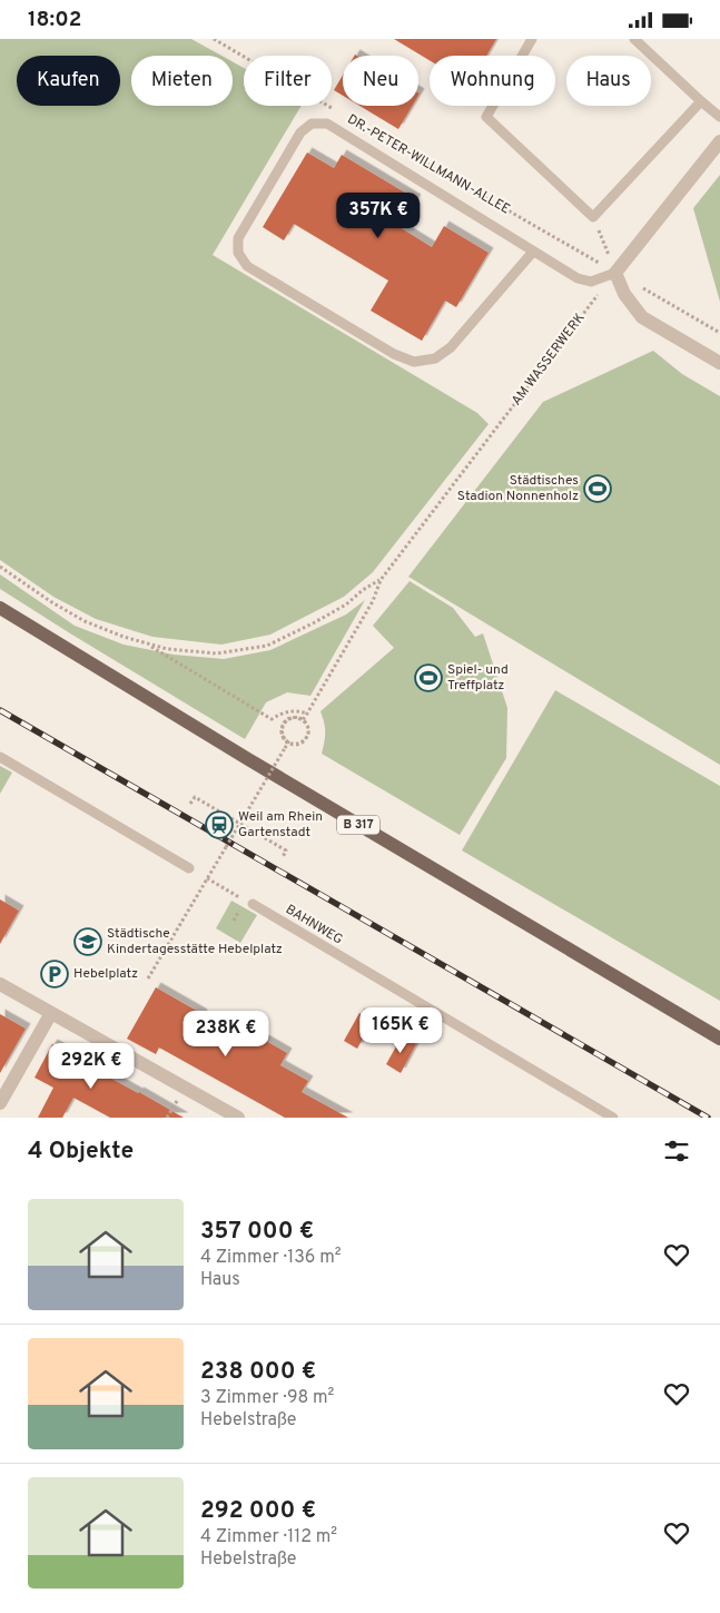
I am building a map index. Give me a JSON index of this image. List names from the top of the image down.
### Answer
{
  "streets": {
    "main road": ["B 317"],
    "lane": ["BAHNWEG"],
    "path": ["DR.-PETER-WILLMANN-ALLEE", "AM WASSERWERK"]
  },
  "crossings": [
    ["DR.-PETER-WILLMANN-ALLEE", "AM WASSERWERK"]
  ],
  "places": {
    "sports": ["Städtisches Stadion Nonnenholz", "Spiel- und Treffplatz"],
    "station": ["Weil am Rhein Gartenstadt"],
    "school or university": ["Städtische Kindertagesstätte Hebelplatz"],
    "parking": ["Hebelplatz"]
  },
  "page": {
    "status": "18:02",
    "chip": [
      "Kaufen",
      "Mieten",
      "Filter",
      "Neu",
      "Wohnung",
      "Haus"
    ],
    "price": [
      "357K €",
      "165K €",
      "238K €",
      "292K €"
    ],
    "heading": "4 Objekte",
    "list": [
      {
        "name": "357 000 €",
        "note": "4 Zimmer · 136 m² · Haus"
      },
      {
        "name": "238 000 €",
        "note": "3 Zimmer · 98 m² · Hebelstraße"
      },
      {
        "name": "292 000 €",
        "note": "4 Zimmer · 112 m² · Hebelstraße"
      }
    ]
  }
}
